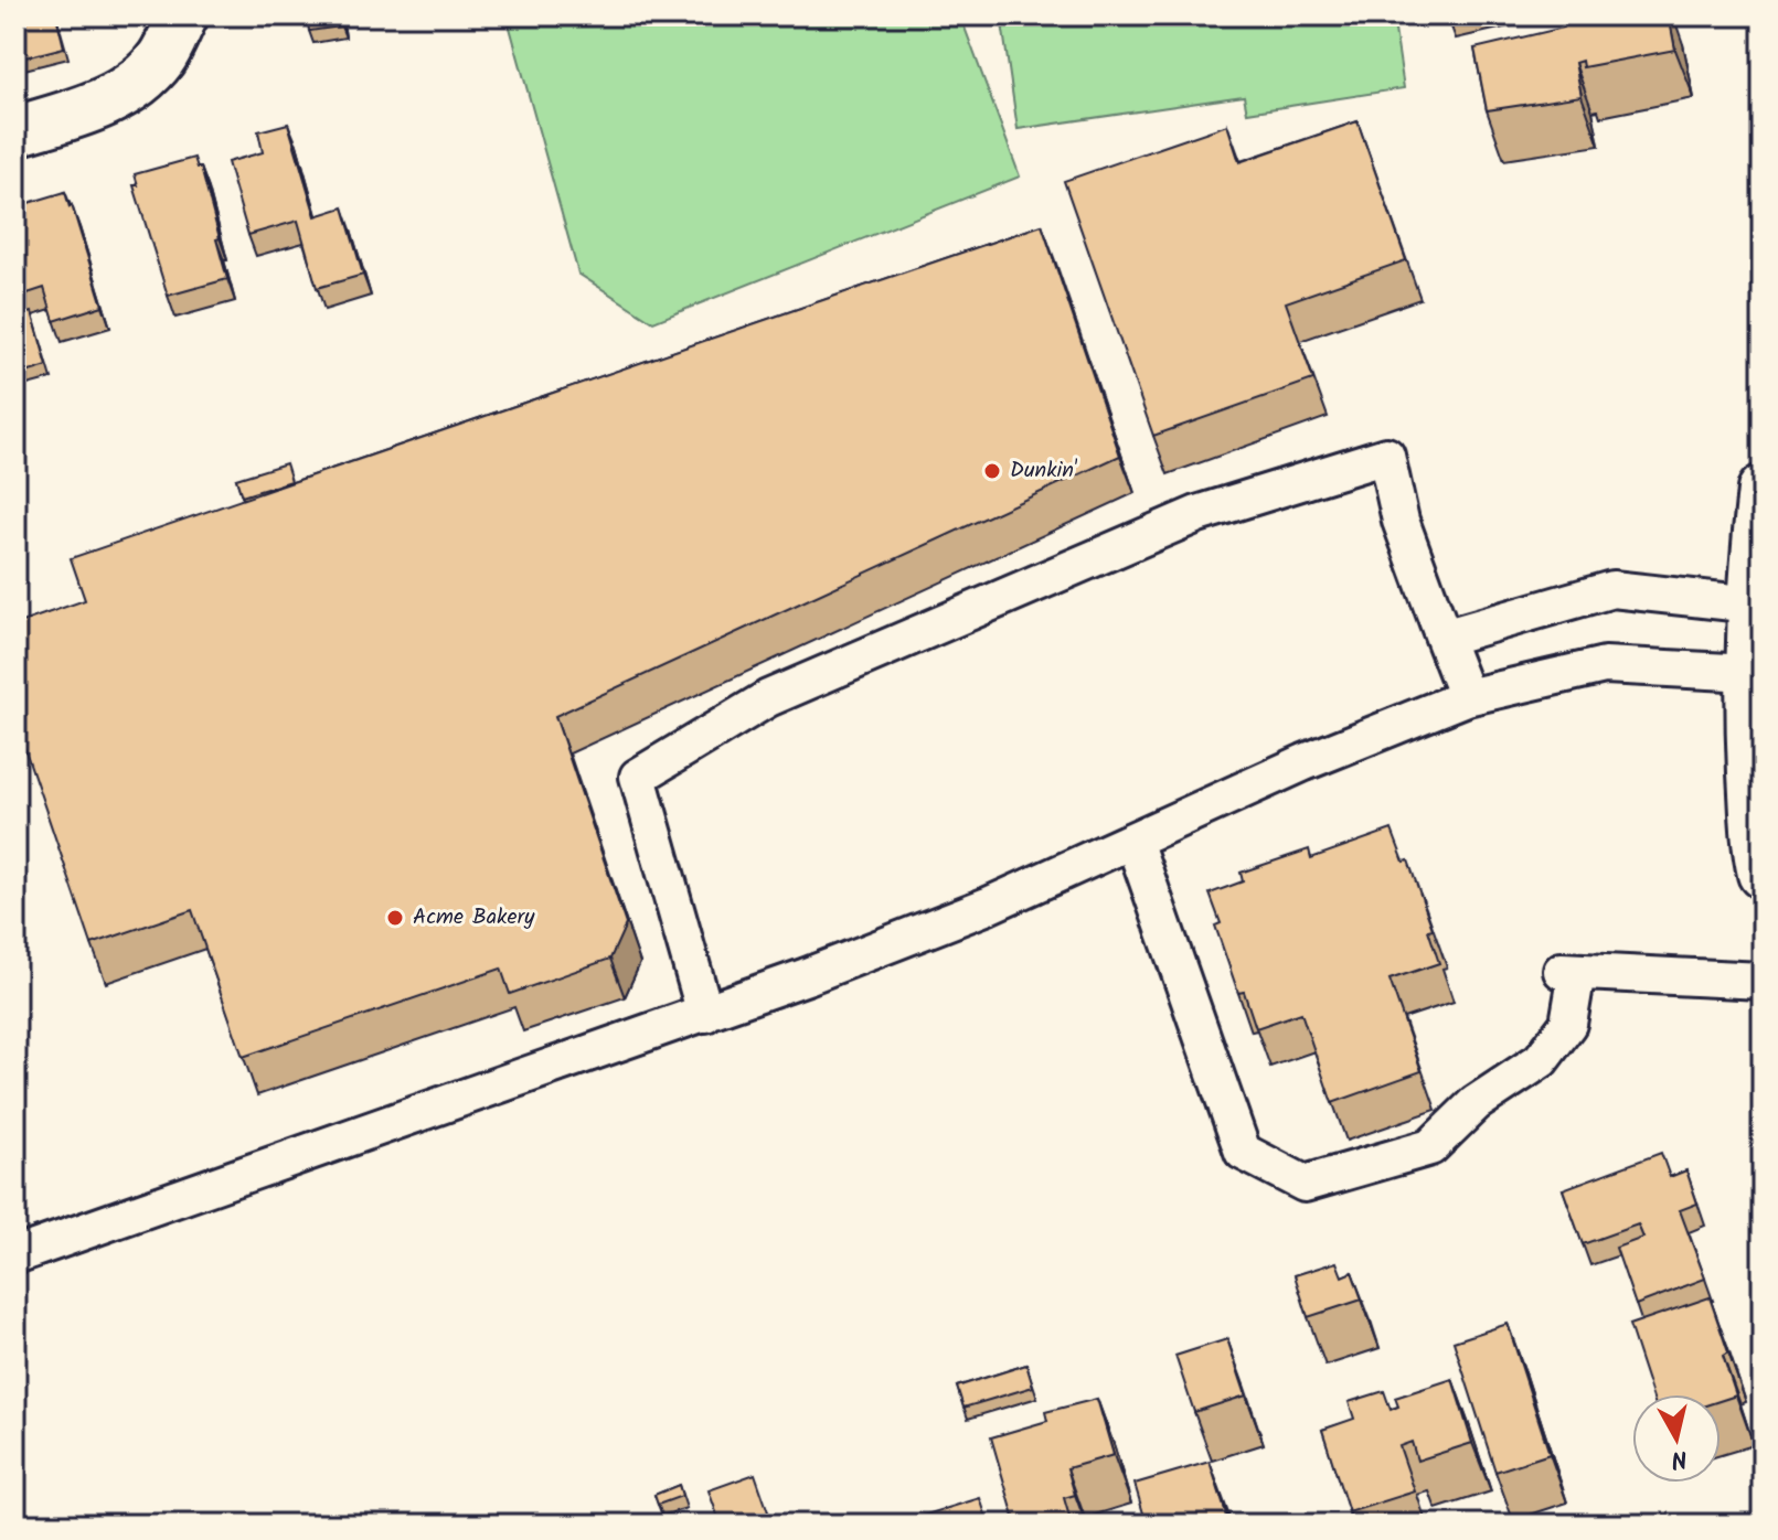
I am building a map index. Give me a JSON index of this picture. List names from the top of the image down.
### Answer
{
  "places": ["Dunkin'", "Acme Bakery"],
  "north": "bottom"
}
